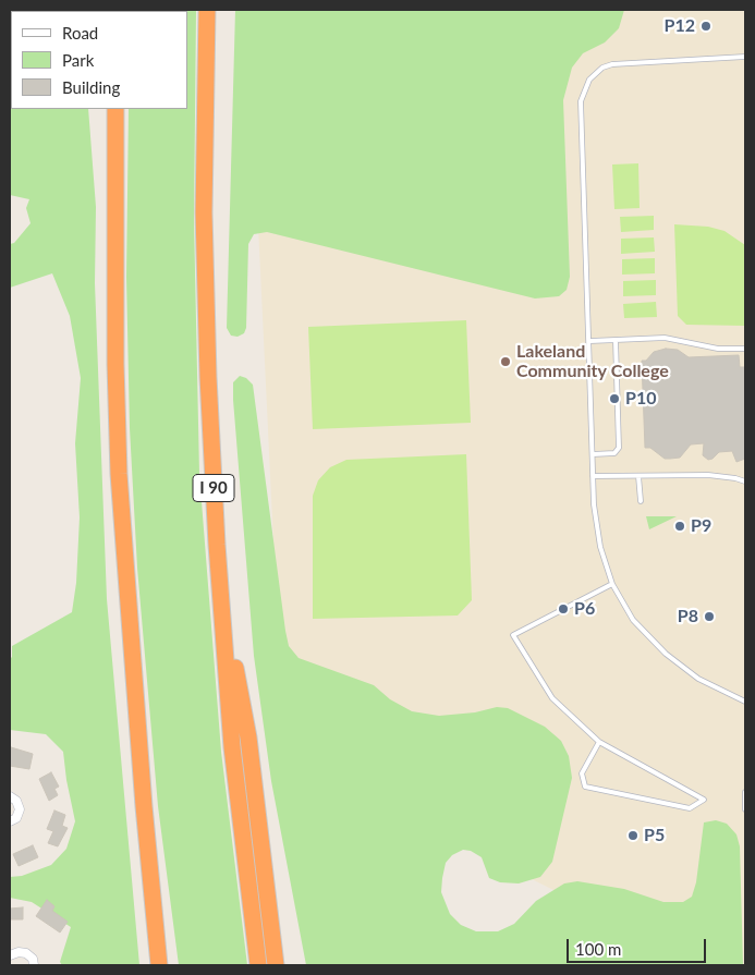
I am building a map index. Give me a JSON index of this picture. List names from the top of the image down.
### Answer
{
  "streets": {
    "highway": ["I 90"]
  },
  "places": [
    "P12",
    "Lakeland Community College",
    "P10",
    "P9",
    "P6",
    "P8",
    "P5"
  ],
  "legend": ["Road", "Park", "Building"],
  "scale_bar": "100 m"
}
